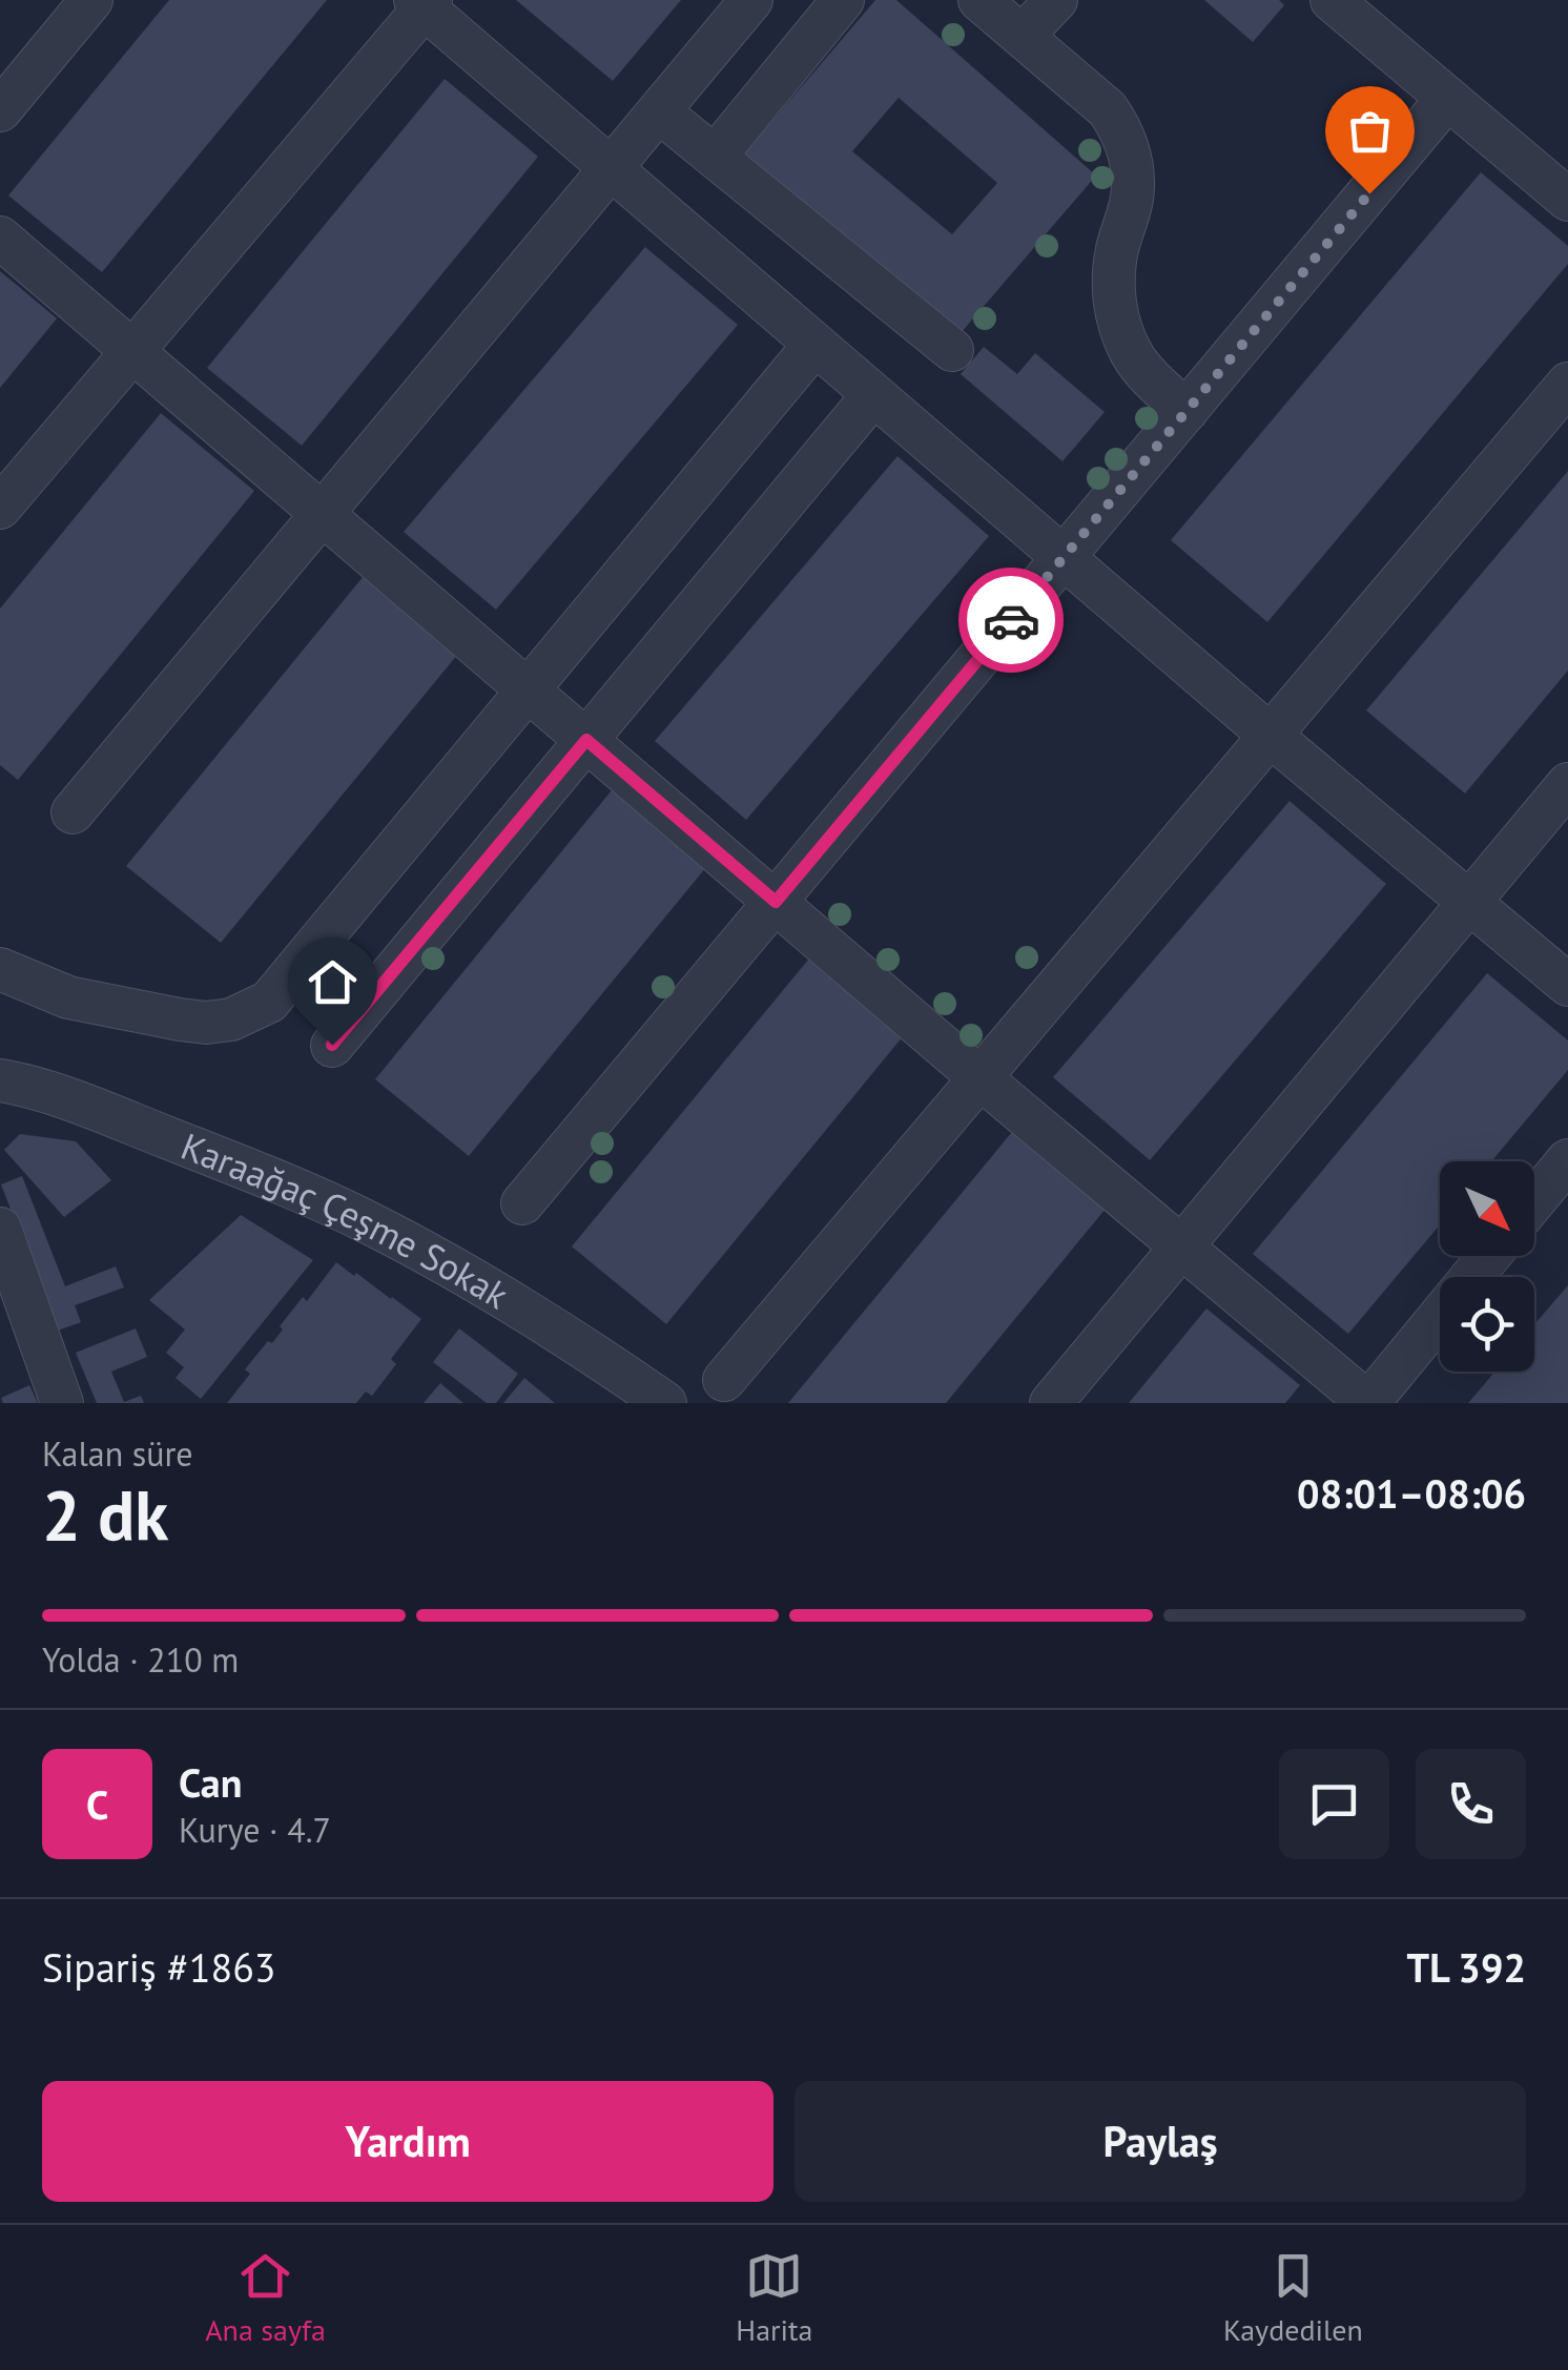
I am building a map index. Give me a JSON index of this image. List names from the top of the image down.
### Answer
{
  "streets": {
    "street": ["Karaağaç Çeşme Sokak"]
  },
  "north": "bottom right",
  "page": {
    "heading": ["2 dk", "Kalan süre", "08:01–08:06"],
    "panel": [
      "Can",
      "Kurye · 4.7",
      "Sipariş #1863",
      "TL 392"
    ],
    "bar": "Yolda · 210 m",
    "round": "C",
    "buttons": ["Yardım", "Paylaş"],
    "tabs": ["Ana sayfa", "Harita", "Kaydedilen"]
  }
}
